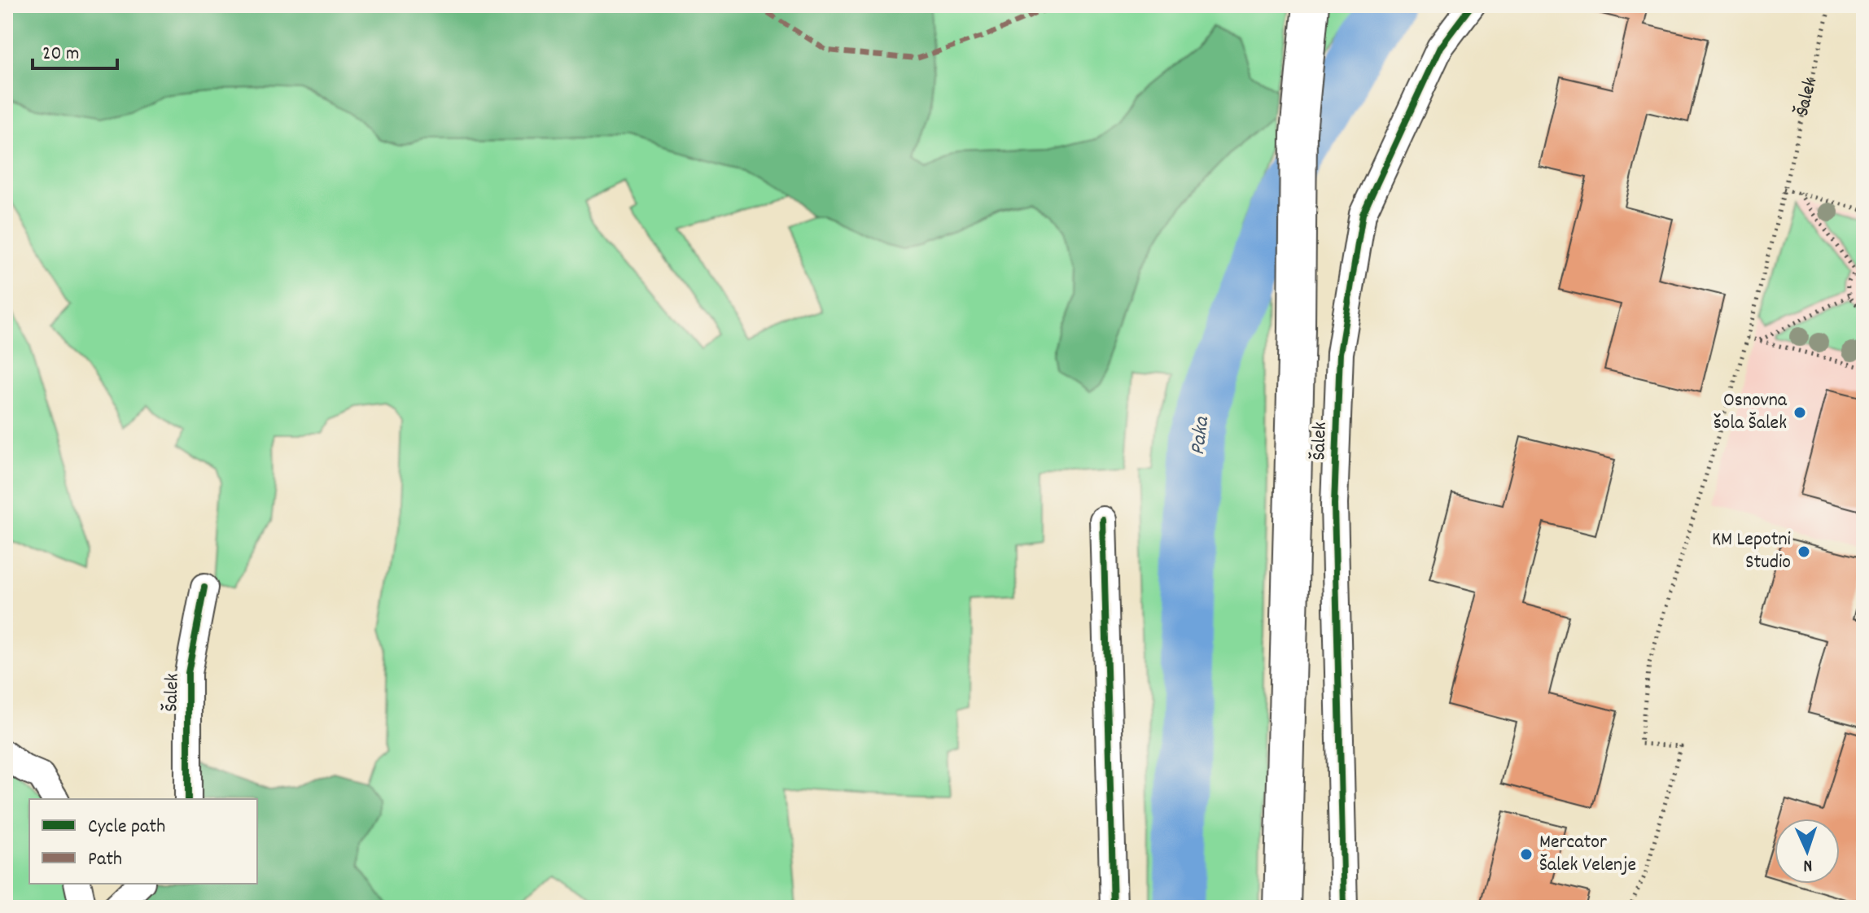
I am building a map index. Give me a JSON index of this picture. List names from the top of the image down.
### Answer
{
  "streets": {
    "street": ["Šalek"]
  },
  "water": ["Paka"],
  "places": ["Osnovna šola Šalek", "KM Lepotni Studio", "Mercator Šalek Velenje"],
  "legend": ["Cycle path", "Path"],
  "scale_bar": "20 m",
  "north": "bottom"
}
